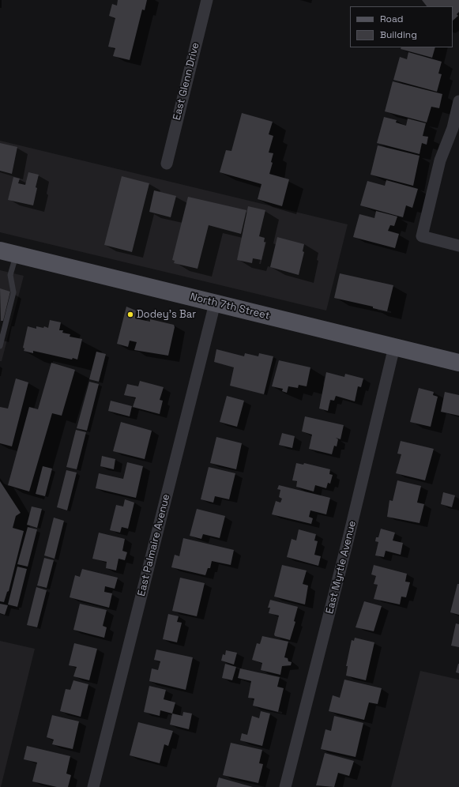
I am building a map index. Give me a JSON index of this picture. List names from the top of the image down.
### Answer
{
  "streets": {
    "main road": ["North 7th Street"],
    "street": ["East Glenn Drive", "East Palmaire Avenue", "East Myrtle Avenue"]
  },
  "crossings": [
    ["North 7th Street", "East Palmaire Avenue"],
    ["North 7th Street", "East Myrtle Avenue"]
  ],
  "places": ["Dodey's Bar"],
  "legend": ["Road", "Building"]
}
